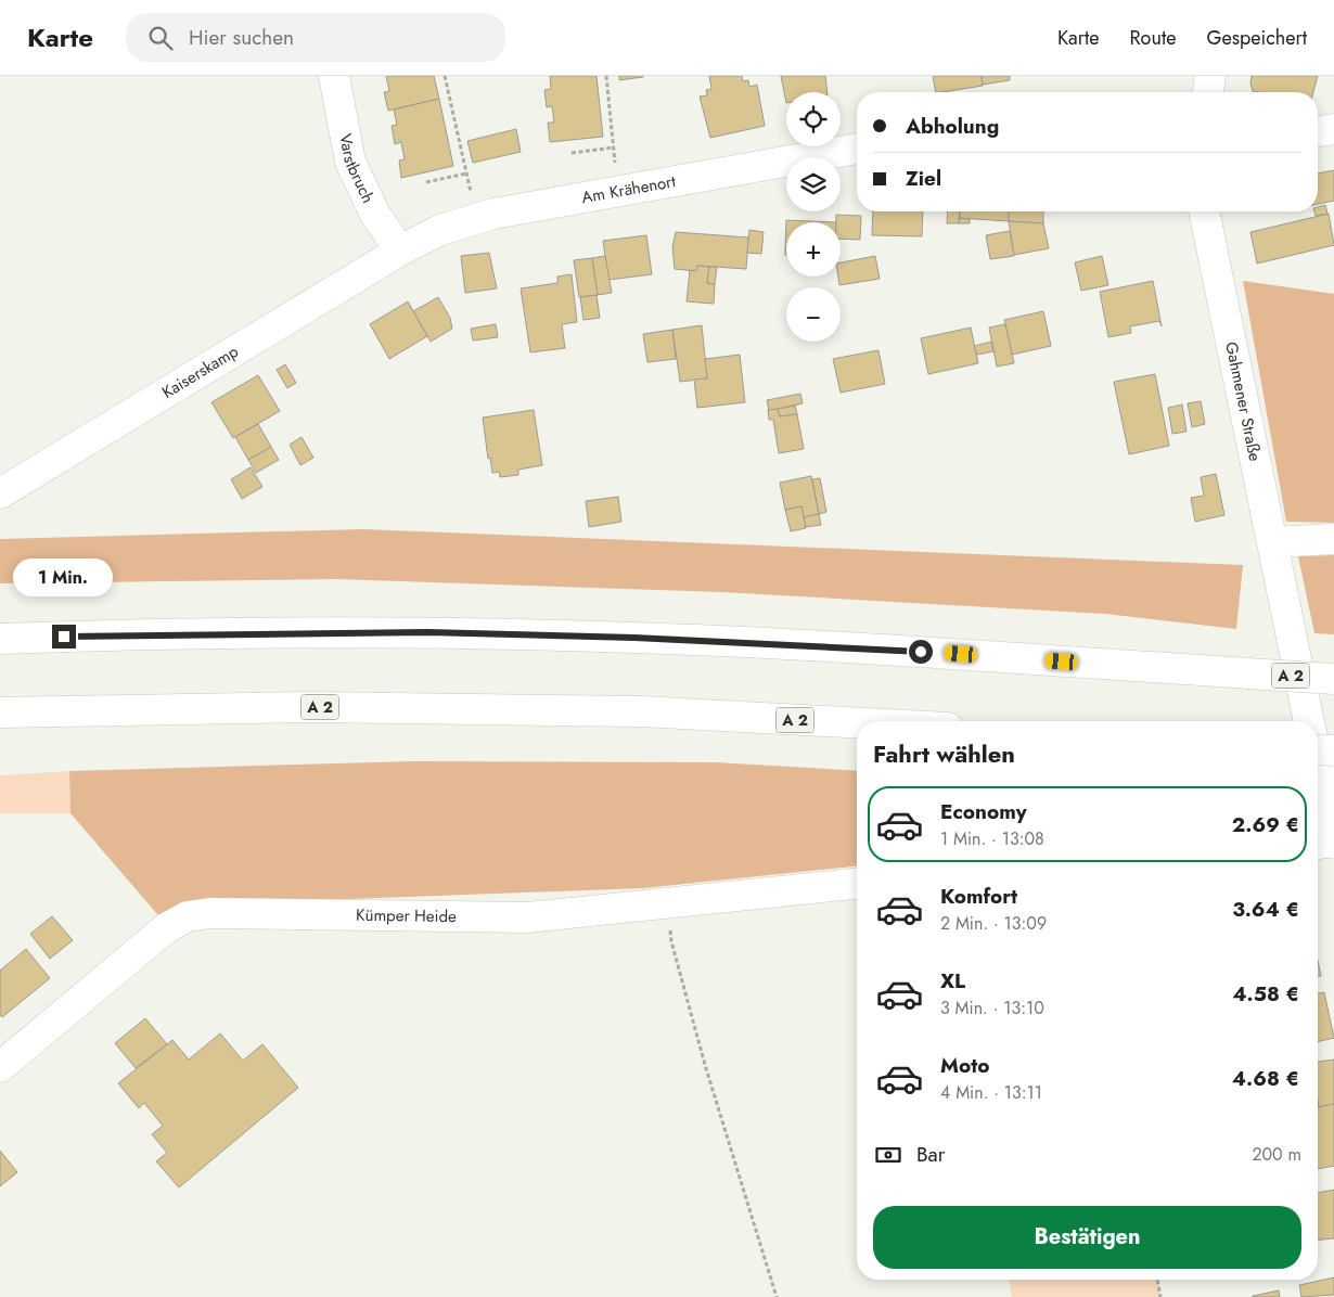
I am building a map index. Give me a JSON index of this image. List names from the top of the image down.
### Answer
{
  "streets": {
    "main road": [
      "Varstbruch",
      "Am Krähenort",
      "Kaiserskamp",
      "Gahmener Straße",
      "A 2",
      "Kümper Heide"
    ]
  },
  "crossings": [
    ["Varstbruch", "Am Krähenort"],
    ["Varstbruch", "Kaiserskamp"],
    ["Am Krähenort", "Kaiserskamp"]
  ],
  "page": {
    "header": "Karte",
    "search": "Hier suchen",
    "nav": ["Karte", "Route", "Gespeichert"],
    "map_buttons": ["+", "−"],
    "banner": ["Abholung", "Ziel"],
    "bubble": "1 Min.",
    "heading": "Fahrt wählen",
    "list": [
      {
        "name": "Economy",
        "note": "1 Min. · 13:08",
        "value": "2.69 €"
      },
      {
        "name": "Komfort",
        "note": "2 Min. · 13:09",
        "value": "3.64 €"
      },
      {
        "name": "XL",
        "note": "3 Min. · 13:10",
        "value": "4.58 €"
      },
      {
        "name": "Moto",
        "note": "4 Min. · 13:11",
        "value": "4.68 €"
      }
    ],
    "pay": ["Bar", "200 m"],
    "buttons": "Bestätigen"
  }
}
